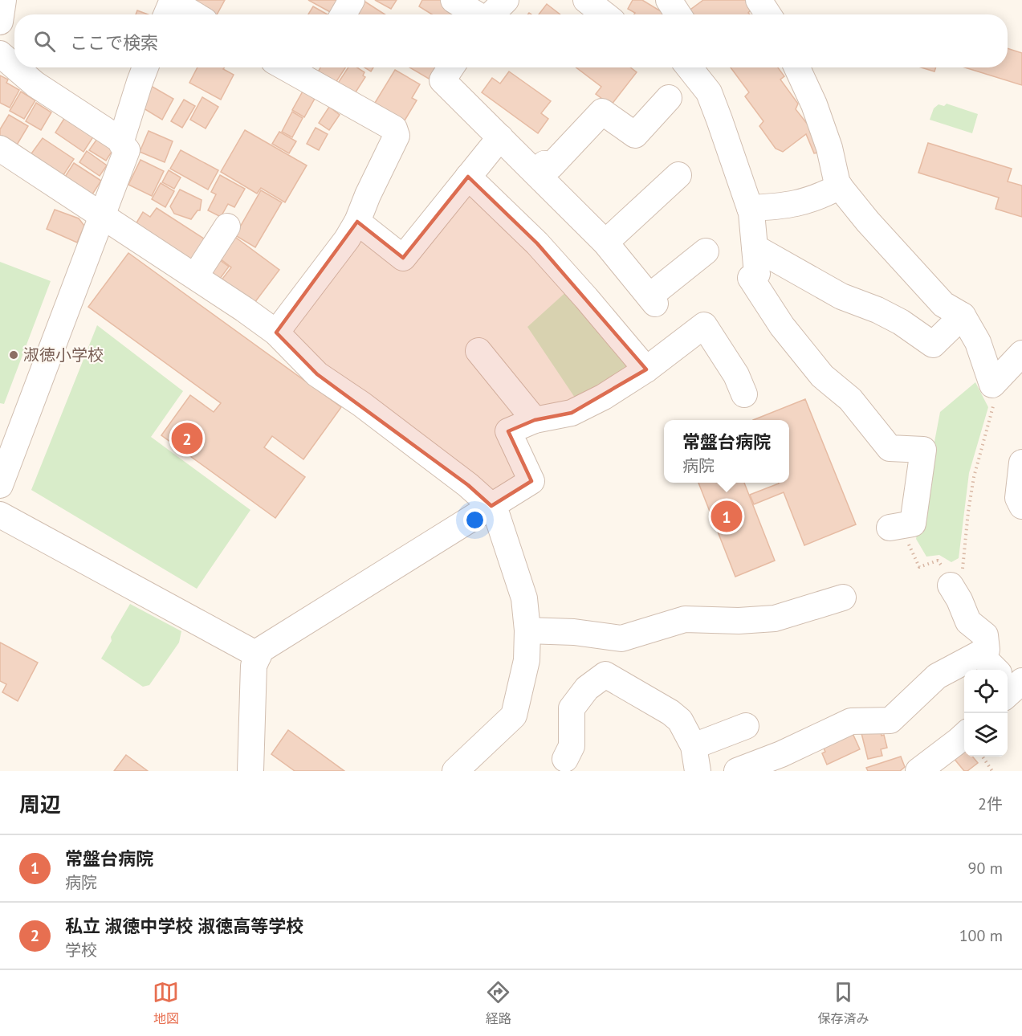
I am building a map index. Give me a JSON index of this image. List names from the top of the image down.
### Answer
{
  "places": ["淑徳小学校"],
  "page": {
    "search": "ここで検索",
    "popup": ["常盤台病院", "病院"],
    "pins": ["2", "1"],
    "heading": ["周辺", "2件"],
    "list": [
      {
        "mark": "1",
        "name": "常盤台病院",
        "note": "病院",
        "value": "90 m"
      },
      {
        "mark": "2",
        "name": "私立 淑徳中学校 淑徳高等学校",
        "note": "学校",
        "value": "100 m"
      }
    ],
    "nav": ["地図", "経路", "保存済み"]
  }
}
